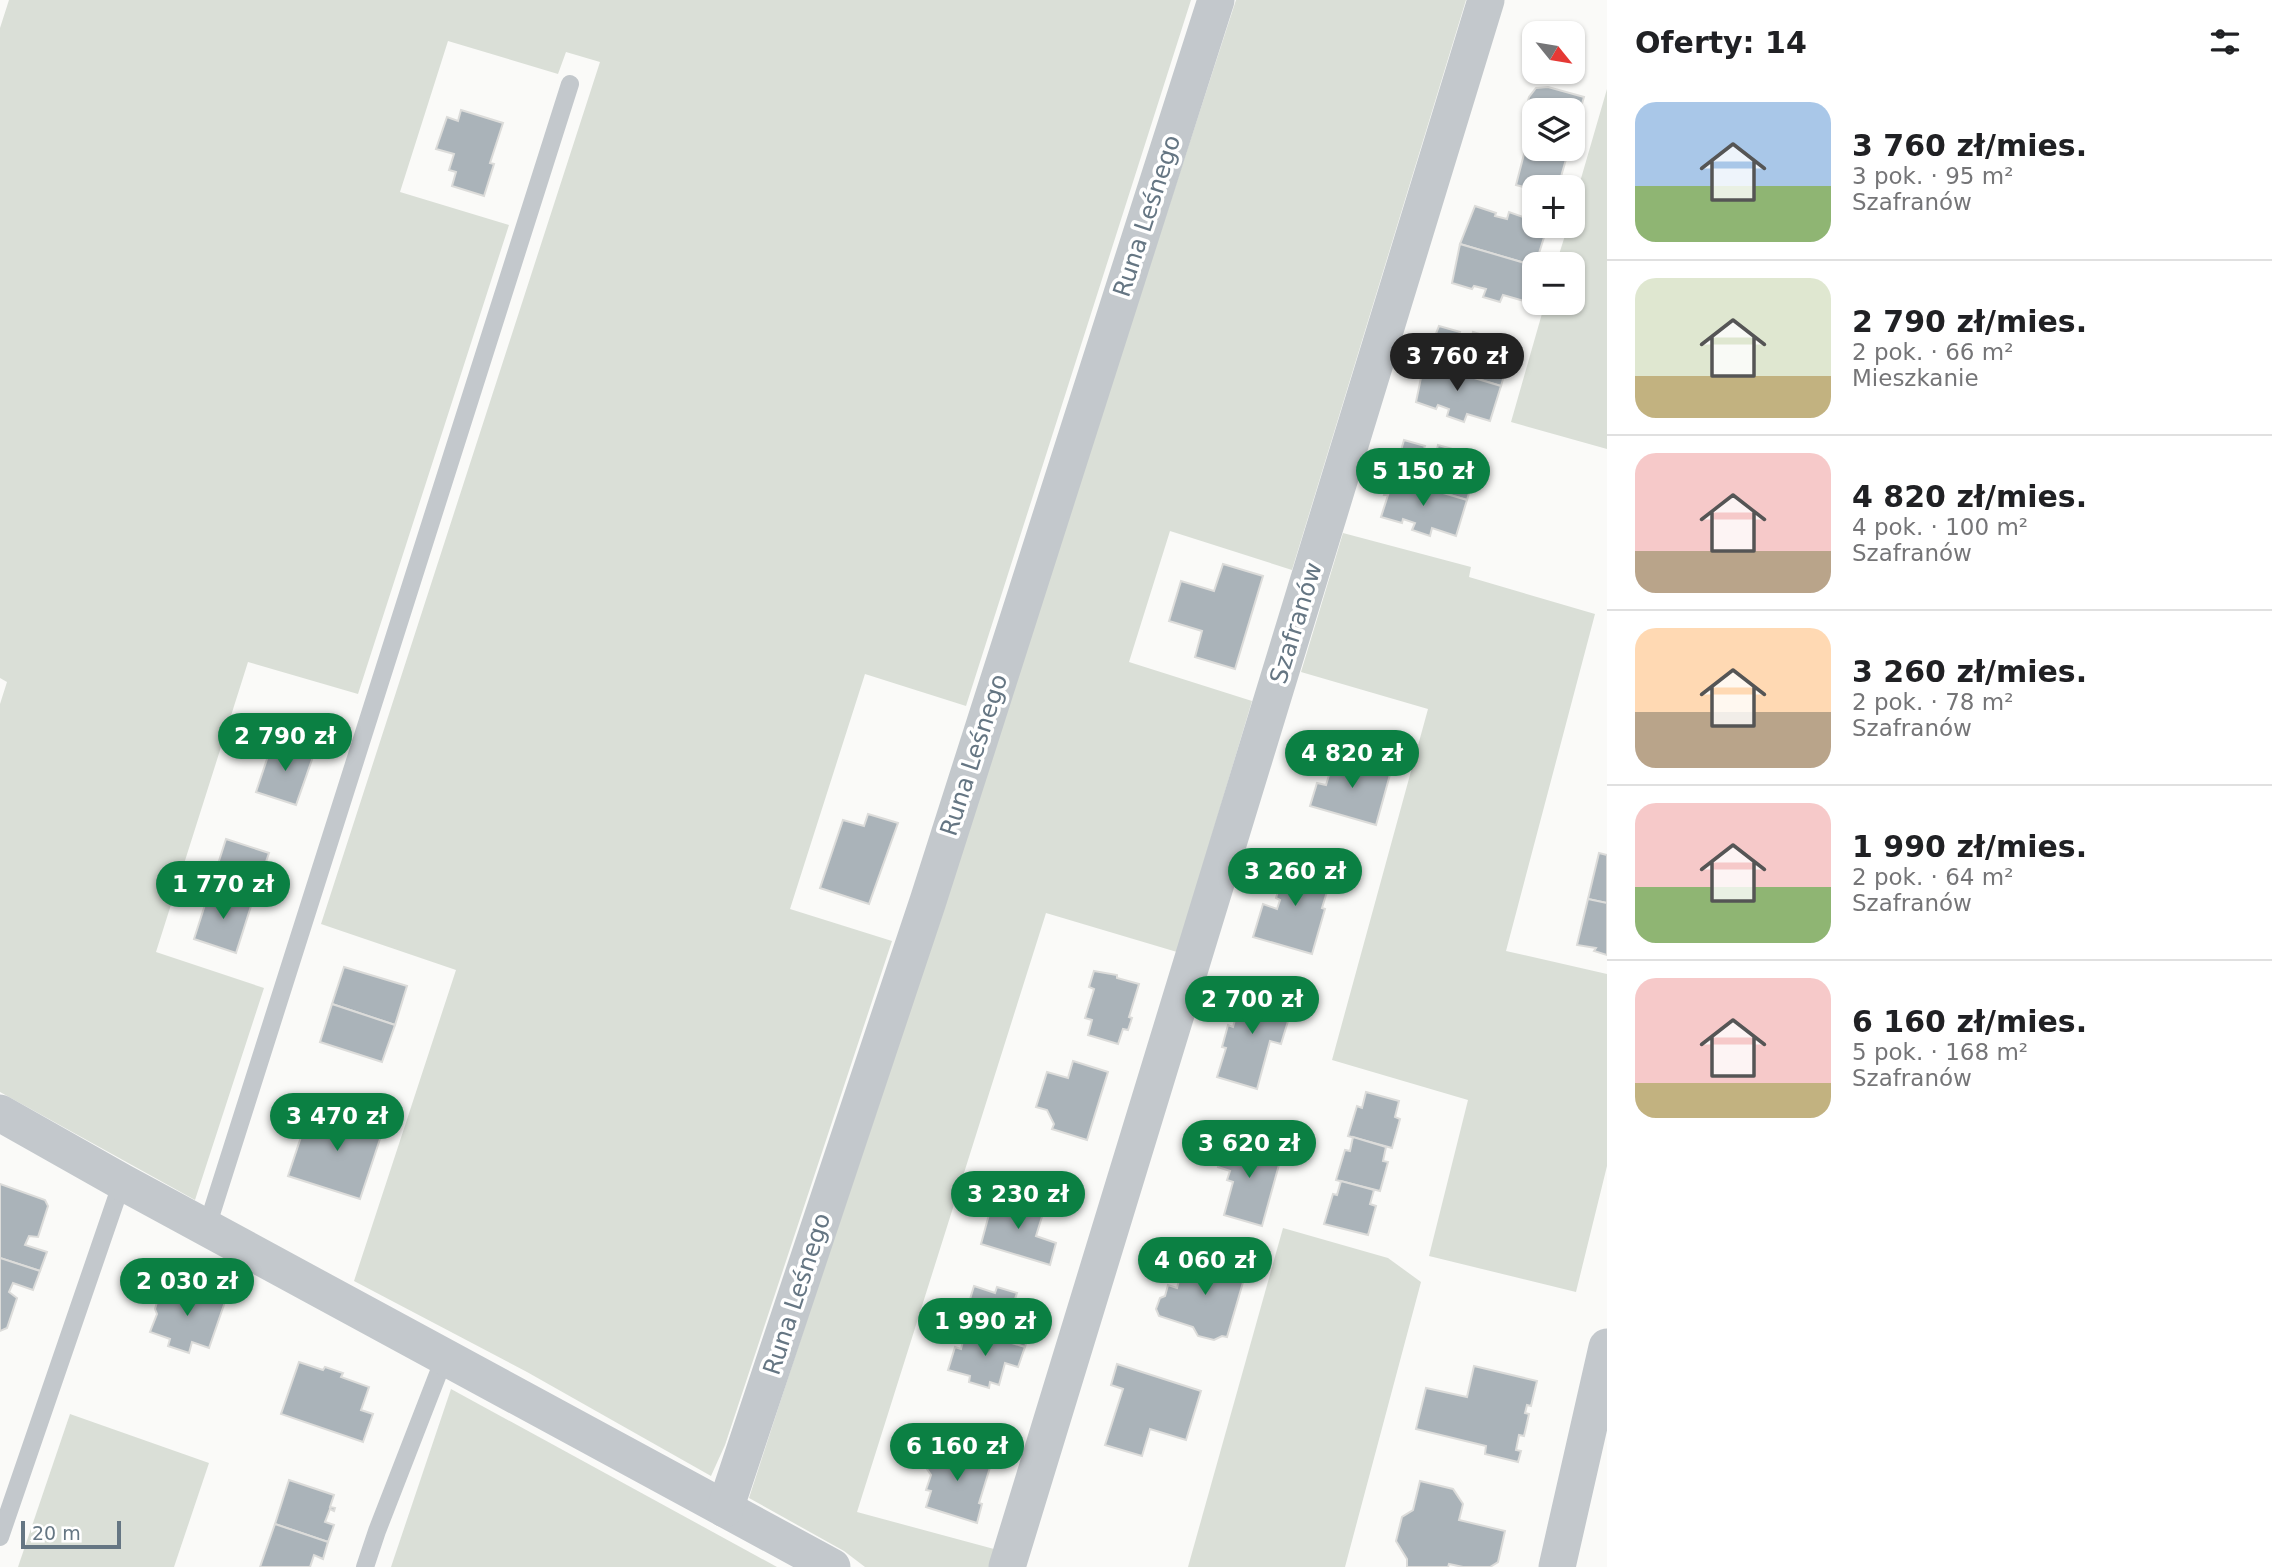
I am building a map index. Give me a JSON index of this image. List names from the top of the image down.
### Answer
{
  "streets": {
    "street": ["Runa Leśnego", "Szafranów"]
  },
  "scale_bar": "20 m",
  "north": "bottom right",
  "page": {
    "heading": "Oferty: 14",
    "map_buttons": ["+", "−"],
    "list": [
      {
        "name": "3 760 zł/mies.",
        "note": "3 pok. · 95 m² · Szafranów"
      },
      {
        "name": "2 790 zł/mies.",
        "note": "2 pok. · 66 m² · Mieszkanie"
      },
      {
        "name": "4 820 zł/mies.",
        "note": "4 pok. · 100 m² · Szafranów"
      },
      {
        "name": "3 260 zł/mies.",
        "note": "2 pok. · 78 m² · Szafranów"
      },
      {
        "name": "1 990 zł/mies.",
        "note": "2 pok. · 64 m² · Szafranów"
      },
      {
        "name": "6 160 zł/mies.",
        "note": "5 pok. · 168 m² · Szafranów"
      }
    ],
    "price": [
      "3 760 zł",
      "5 150 zł",
      "2 790 zł",
      "4 820 zł",
      "3 260 zł",
      "1 770 zł",
      "2 700 zł",
      "3 470 zł",
      "3 620 zł",
      "3 230 zł",
      "4 060 zł",
      "2 030 zł",
      "1 990 zł",
      "6 160 zł"
    ],
    "scale": "20 m"
  }
}
